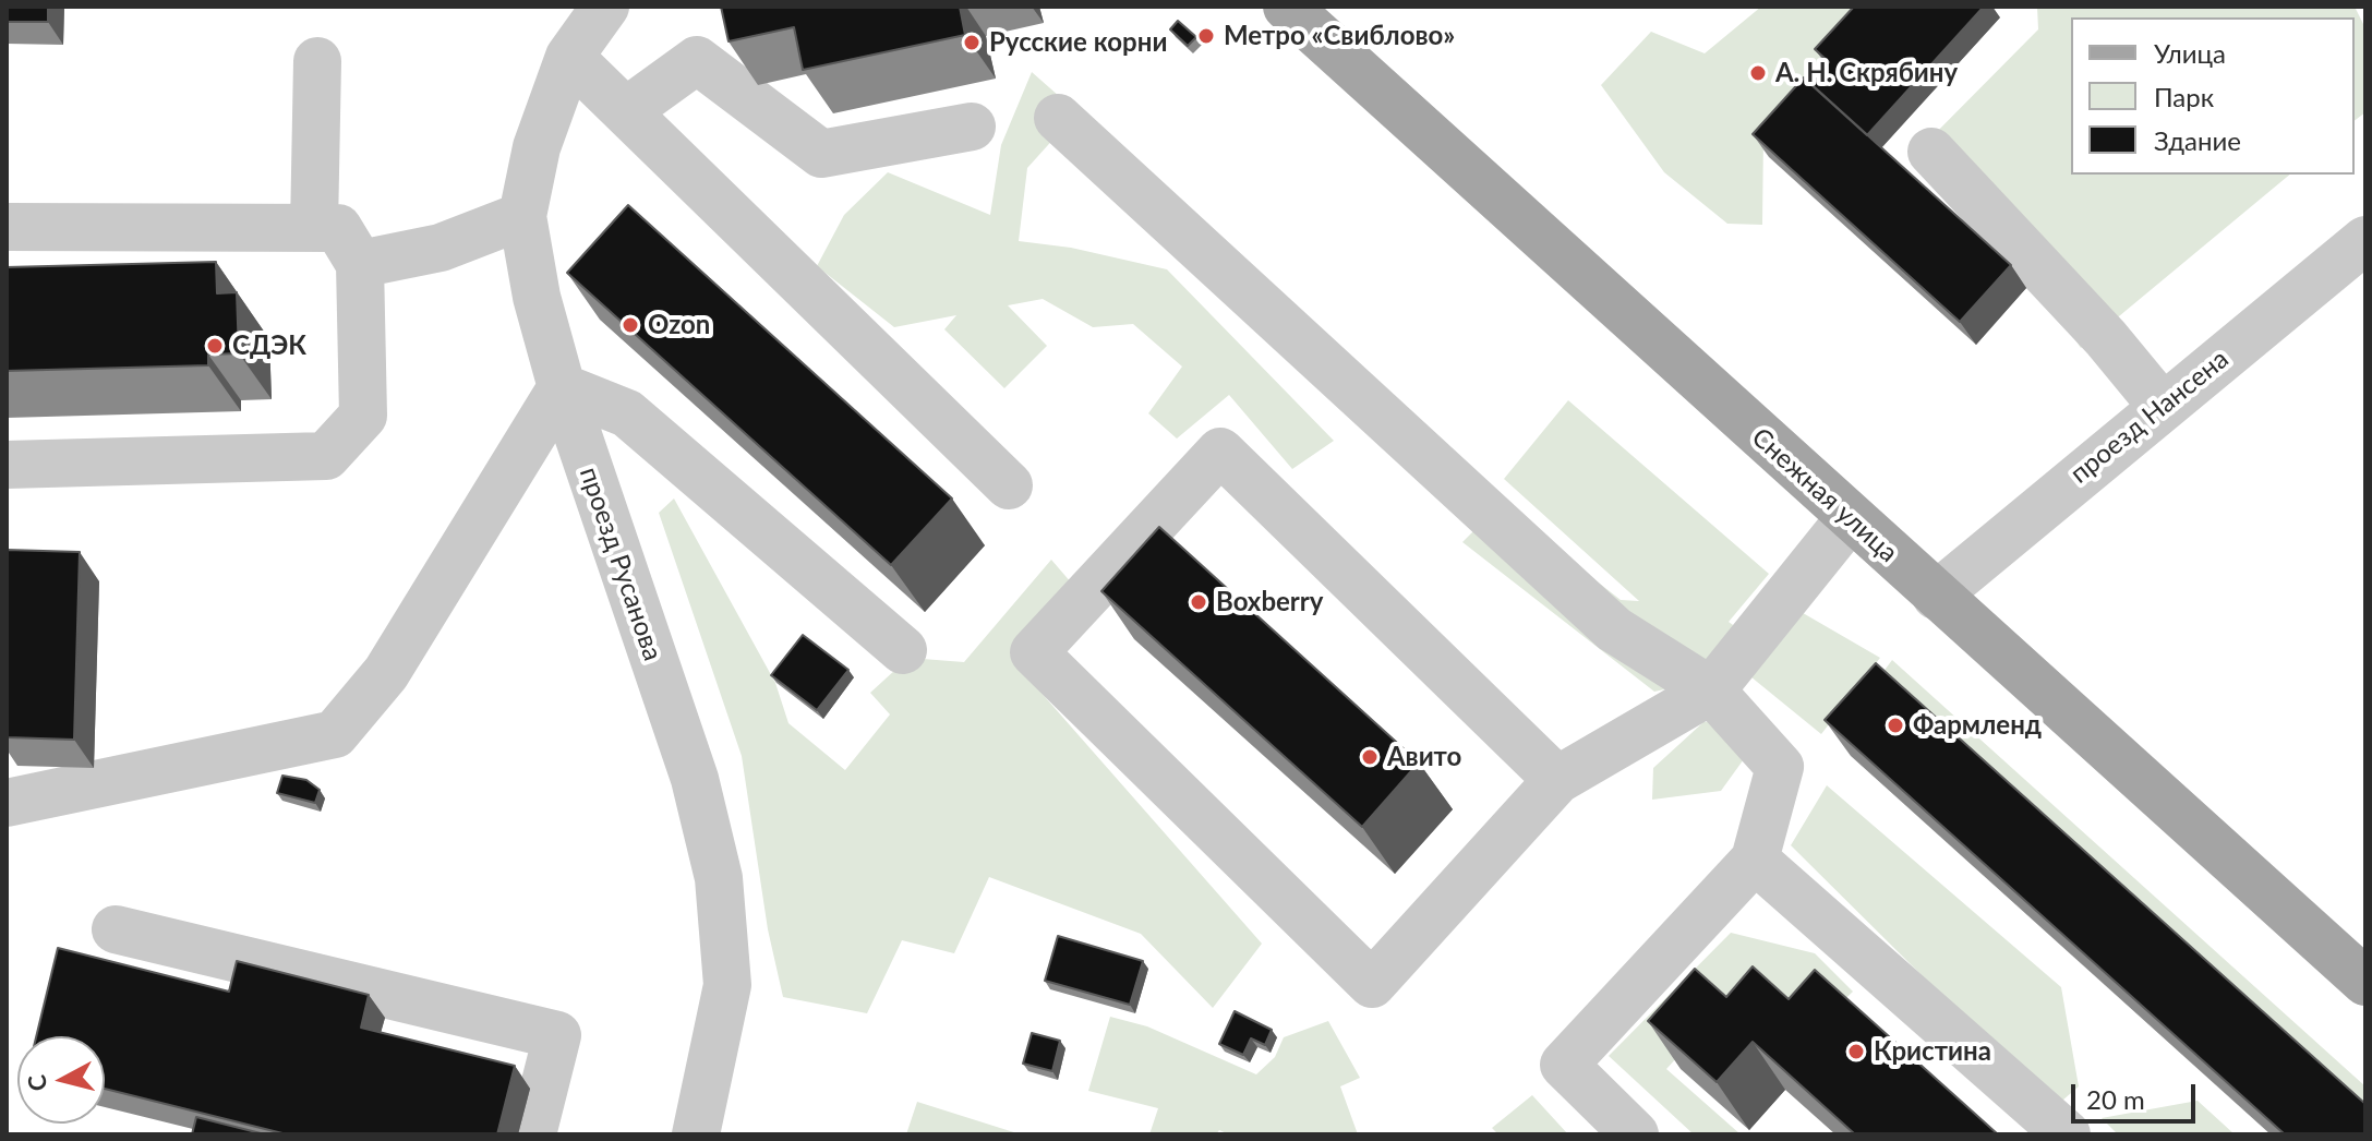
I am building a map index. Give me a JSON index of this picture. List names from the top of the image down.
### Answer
{
  "streets": {
    "main road": ["Снежная улица"],
    "street": ["проезд Нансена", "проезд Русанова"]
  },
  "crossings": [
    ["проезд Нансена", "Снежная улица"]
  ],
  "places": [
    "Метро «Свиблово»",
    "Русские корни",
    "А. Н. Скрябину",
    "Ozon",
    "СДЭК",
    "Boxberry",
    "Фармленд",
    "Авито",
    "Кристина"
  ],
  "legend": ["Улица", "Парк", "Здание"],
  "scale_bar": "20 m",
  "north": "left"
}
